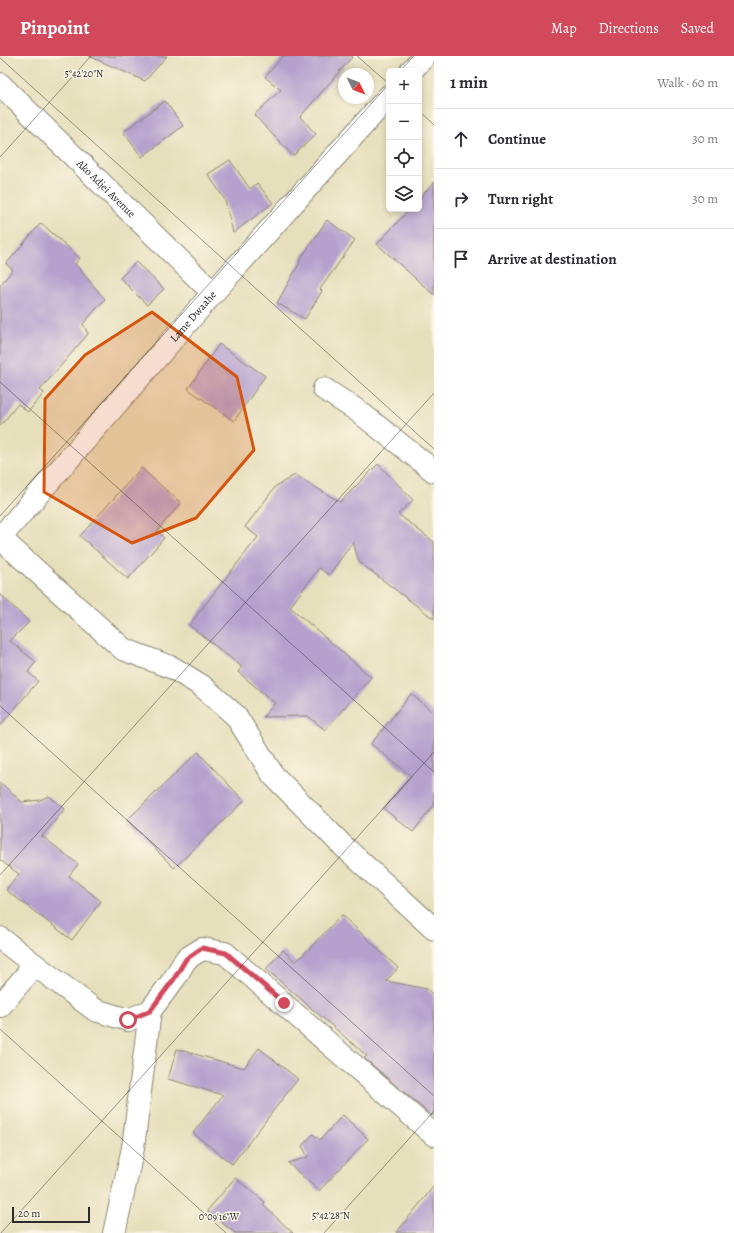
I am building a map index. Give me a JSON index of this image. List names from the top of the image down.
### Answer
{
  "streets": {
    "street": ["Ako Adjei Avenue", "Lame Dwaahe"]
  },
  "crossings": [
    ["Ako Adjei Avenue", "Lame Dwaahe"]
  ],
  "scale_bar": "20 m",
  "north": "bottom right",
  "page": {
    "header": "Pinpoint",
    "nav": ["Map", "Directions", "Saved"],
    "heading": ["1 min", "Walk · 60 m"],
    "map_buttons": ["+", "−"],
    "list": [
      ["Continue", "30 m"],
      ["Turn right", "30 m"],
      "Arrive at destination"
    ],
    "scale": "20 m"
  },
  "coordinates": ["5°42'20\"N", "5°42'28\"N", "0°09'16\"W"]
}
